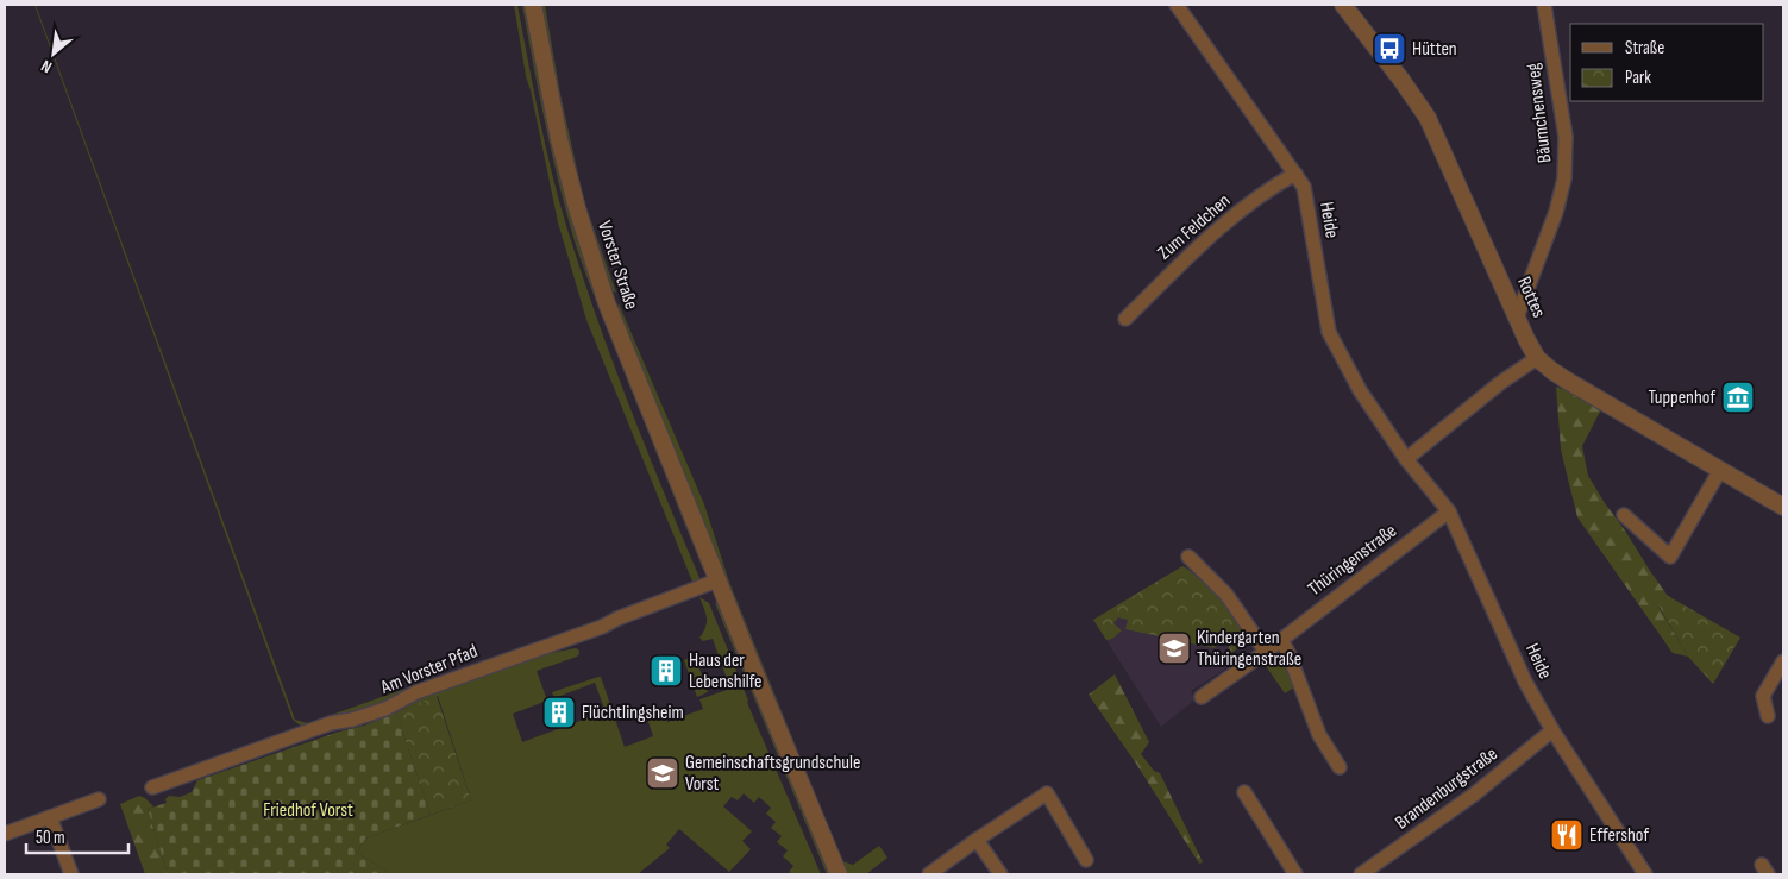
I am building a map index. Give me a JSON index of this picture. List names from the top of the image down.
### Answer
{
  "streets": {
    "street": [
      "Bäumchensweg",
      "Heide",
      "Zum Feldchen",
      "Vorster Straße",
      "Rottes",
      "Thüringenstraße",
      "Am Vorster Pfad",
      "Brandenburgstraße"
    ]
  },
  "crossings": [
    ["Bäumchensweg", "Rottes"],
    ["Heide", "Zum Feldchen"],
    ["Heide", "Thüringenstraße"],
    ["Heide", "Brandenburgstraße"],
    ["Vorster Straße", "Am Vorster Pfad"]
  ],
  "parks": ["Friedhof Vorst"],
  "places": {
    "bus stop": ["Hütten"],
    "museum": ["Tuppenhof"],
    "school or university": ["Kindergarten Thüringenstraße", "Gemeinschaftsgrundschule Vorst"],
    "building": ["Haus der Lebenshilfe", "Flüchtlingsheim"],
    "restaurant": ["Effershof"]
  },
  "legend": ["Straße", "Park"],
  "scale_bar": "50 m",
  "north": "bottom left"
}
